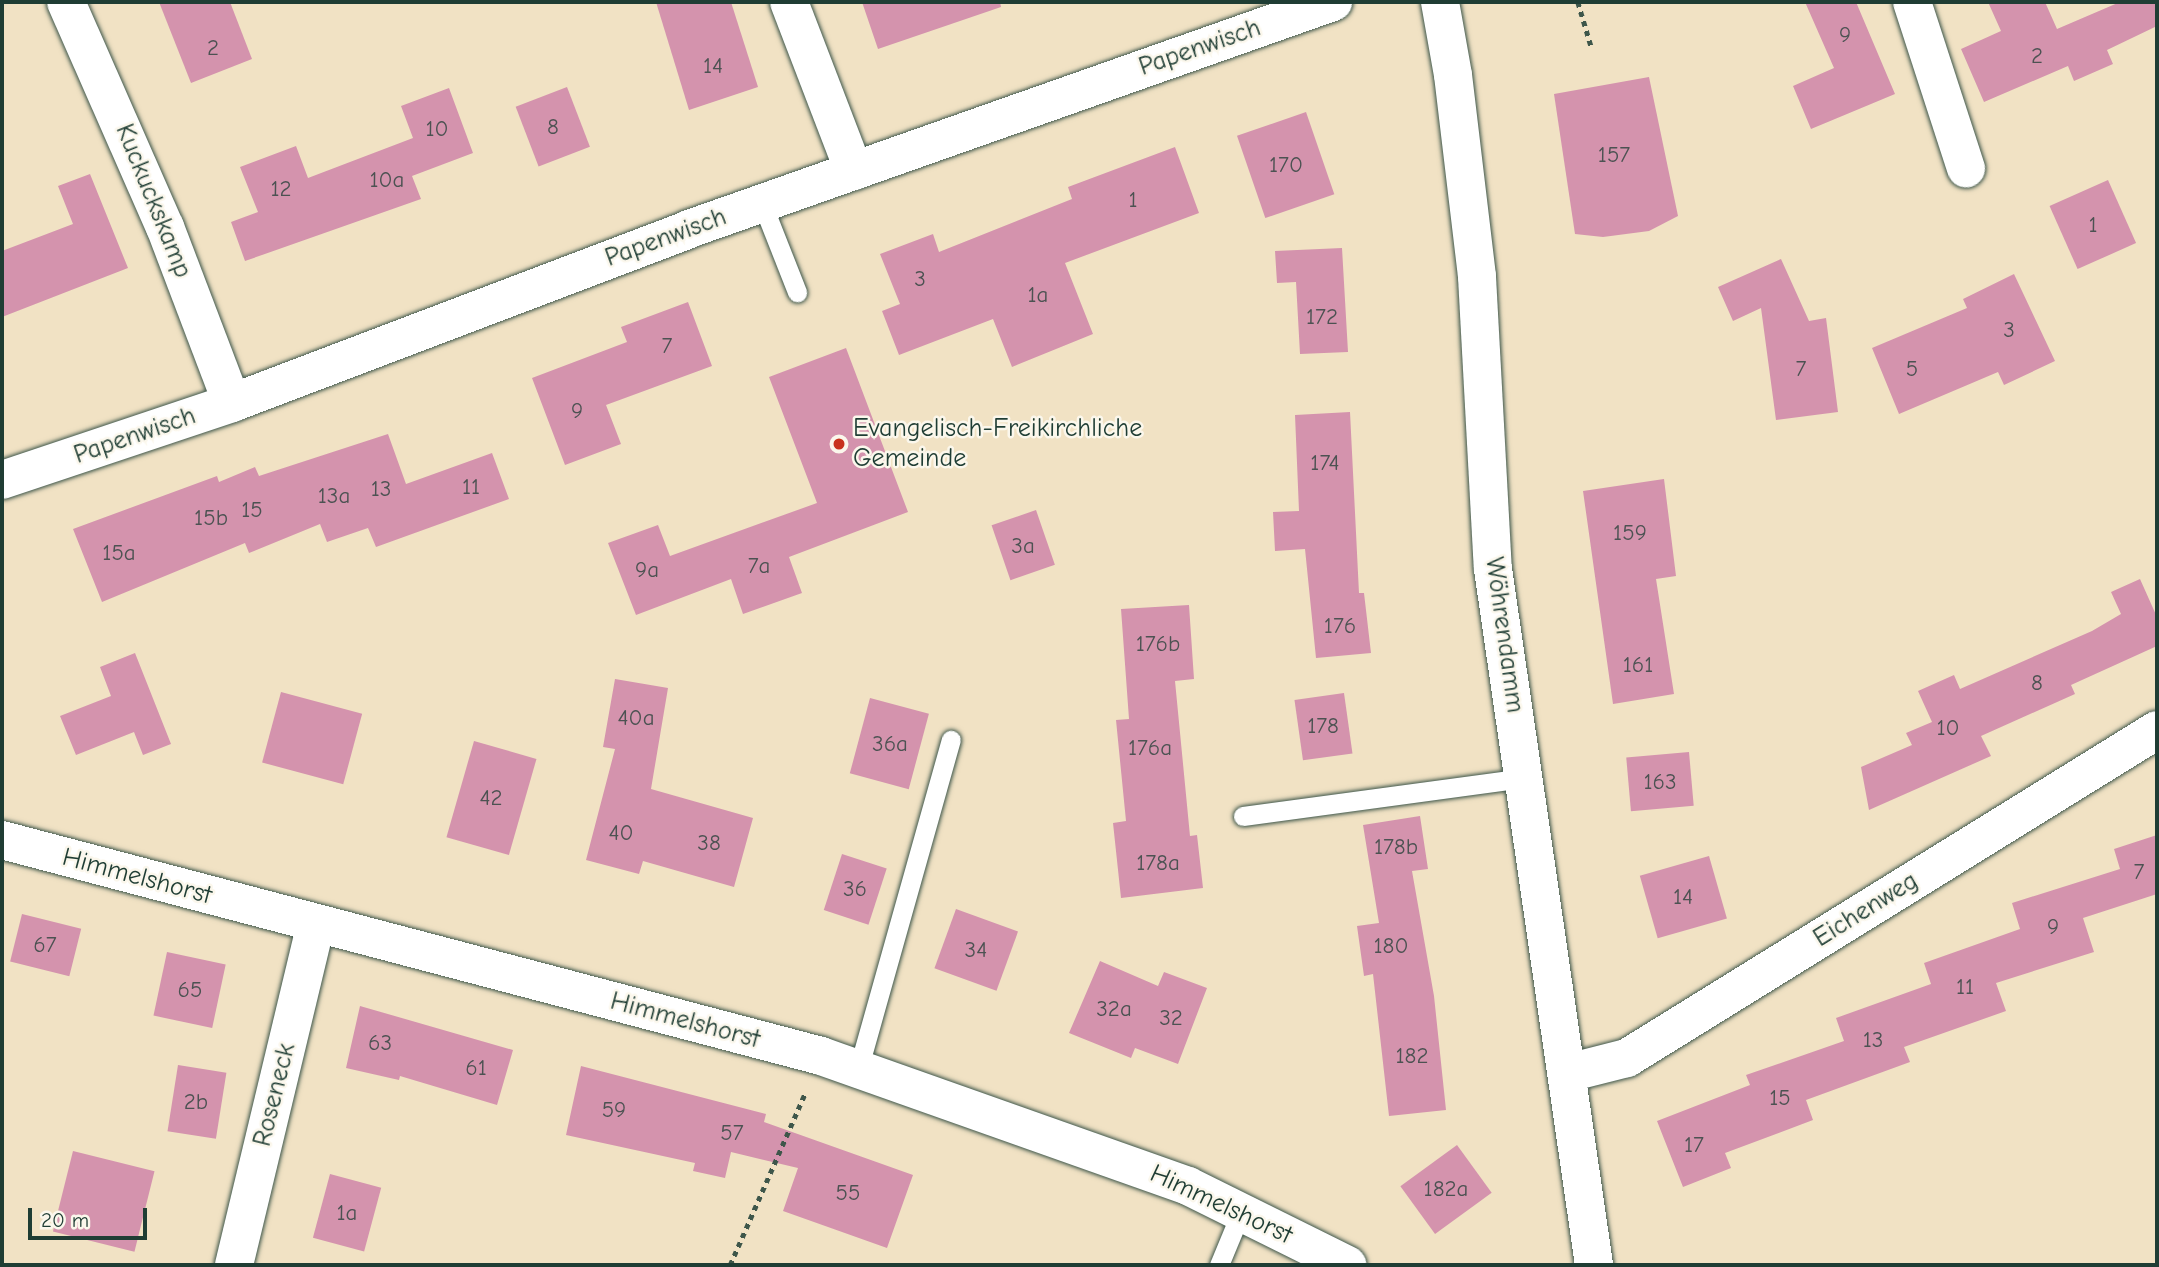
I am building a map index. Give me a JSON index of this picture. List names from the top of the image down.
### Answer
{
  "streets": {
    "street": [
      "Papenwisch",
      "Kuckuckskamp",
      "Wöhrendamm",
      "Himmelshorst",
      "Eichenweg",
      "Roseneck"
    ]
  },
  "crossings": [
    ["Papenwisch", "Kuckuckskamp"],
    ["Wöhrendamm", "Eichenweg"],
    ["Himmelshorst", "Roseneck"]
  ],
  "places": ["Evangelisch-Freikirchliche Gemeinde"],
  "house_numbers": [
    "9",
    "2",
    "2",
    "14",
    "8",
    "10",
    "157",
    "170",
    "10a",
    "12",
    "1",
    "1",
    "3",
    "1a",
    "172",
    "3",
    "7",
    "7",
    "5",
    "9",
    "174",
    "11",
    "13",
    "13a",
    "15",
    "15b",
    "159",
    "3a",
    "15a",
    "7a",
    "9a",
    "176",
    "176b",
    "161",
    "8",
    "40a",
    "178",
    "10",
    "36a",
    "176a",
    "163",
    "42",
    "40",
    "38",
    "178b",
    "178a",
    "7",
    "36",
    "14",
    "9",
    "67",
    "180",
    "34",
    "11",
    "65",
    "32a",
    "32",
    "13",
    "63",
    "182",
    "61",
    "15",
    "2b",
    "59",
    "57",
    "17",
    "182a",
    "55",
    "1a"
  ],
  "scale_bar": "20 m"
}
